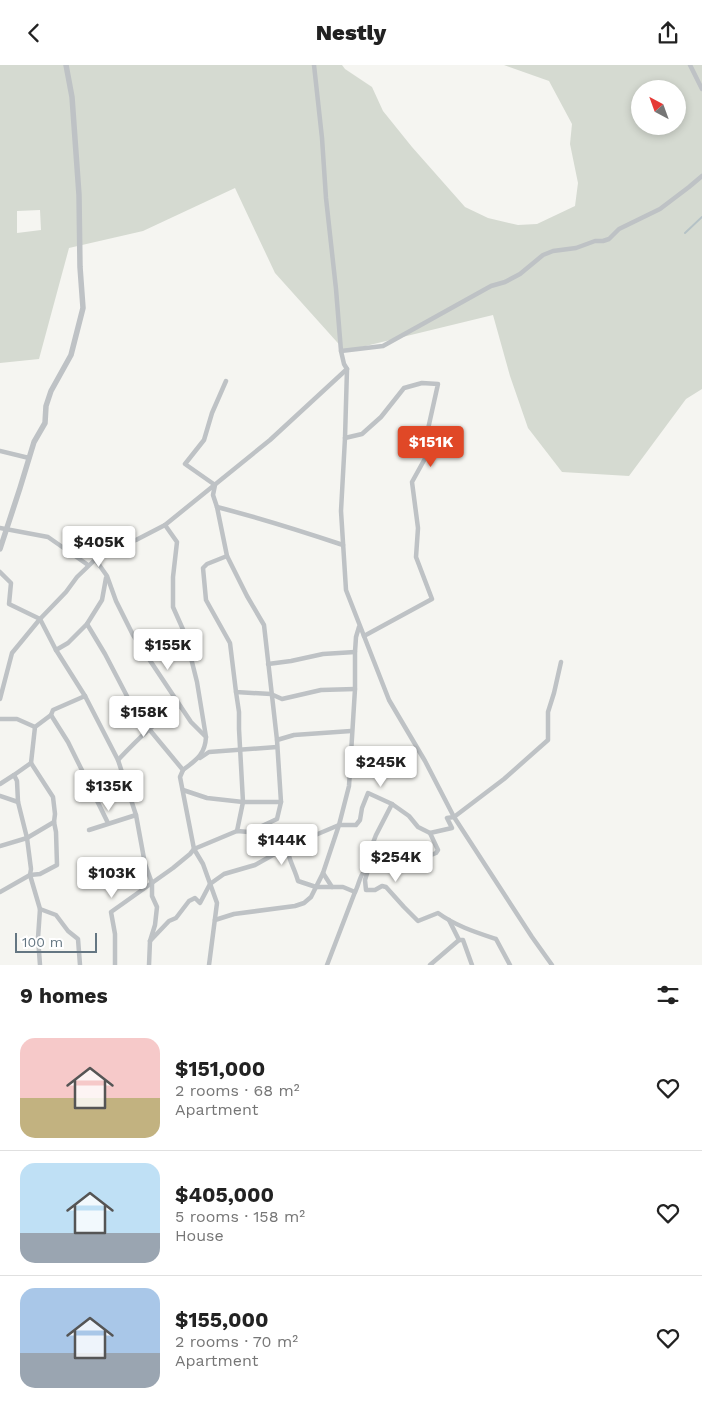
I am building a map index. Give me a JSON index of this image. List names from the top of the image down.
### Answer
{
  "scale_bar": "100 m",
  "north": "top left",
  "page": {
    "header": "Nestly",
    "price": [
      "$151K",
      "$405K",
      "$155K",
      "$158K",
      "$245K",
      "$135K",
      "$144K",
      "$254K",
      "$103K"
    ],
    "scale": "100 m",
    "heading": "9 homes",
    "list": [
      {
        "name": "$151,000",
        "note": "2 rooms · 68 m² · Apartment"
      },
      {
        "name": "$405,000",
        "note": "5 rooms · 158 m² · House"
      },
      {
        "name": "$155,000",
        "note": "2 rooms · 70 m² · Apartment"
      }
    ]
  }
}
